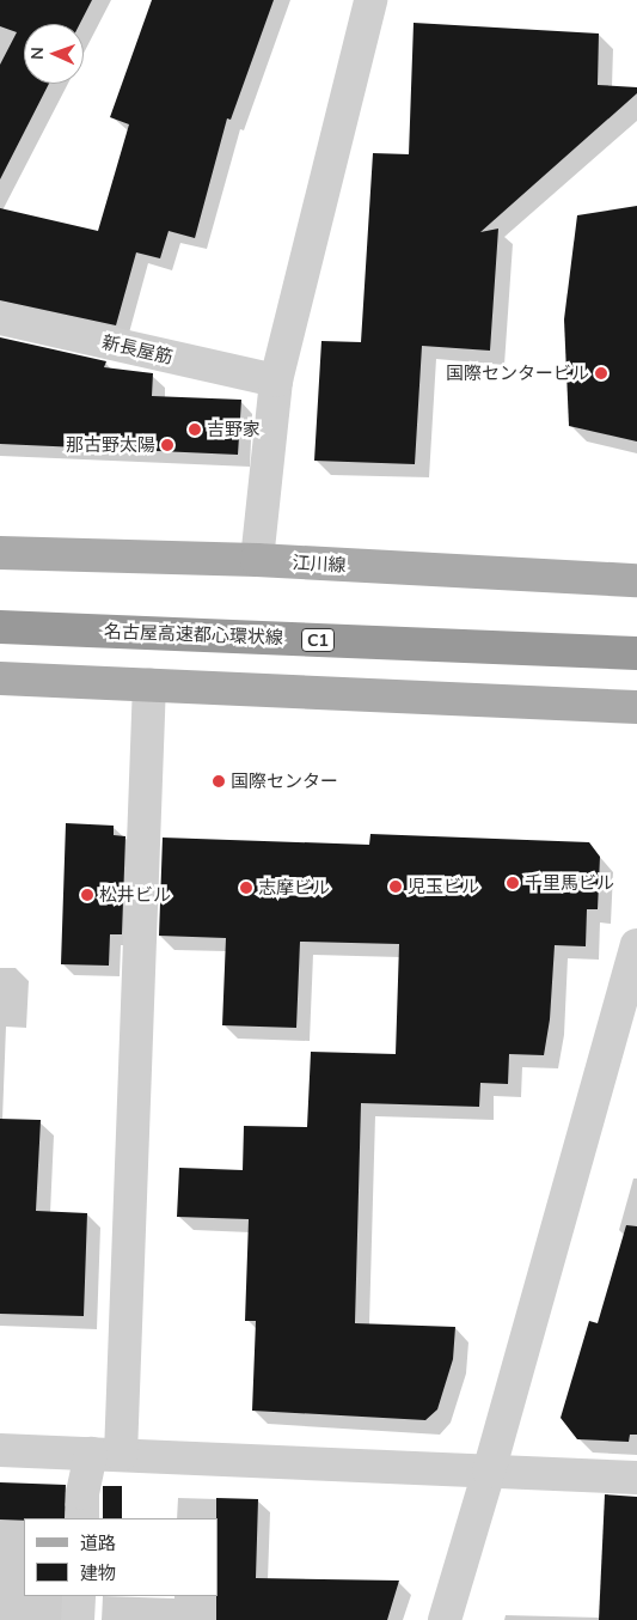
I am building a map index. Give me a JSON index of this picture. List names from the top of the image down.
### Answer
{
  "streets": {
    "highway": ["名古屋高速都心環状線", "C1"],
    "main road": ["江川線"],
    "street": ["新長屋筋"]
  },
  "places": [
    "国際センタービル",
    "吉野家",
    "那古野太陽",
    "国際センター",
    "千里馬ビル",
    "児玉ビル",
    "志摩ビル",
    "松井ビル"
  ],
  "legend": ["道路", "建物"],
  "north": "left"
}
